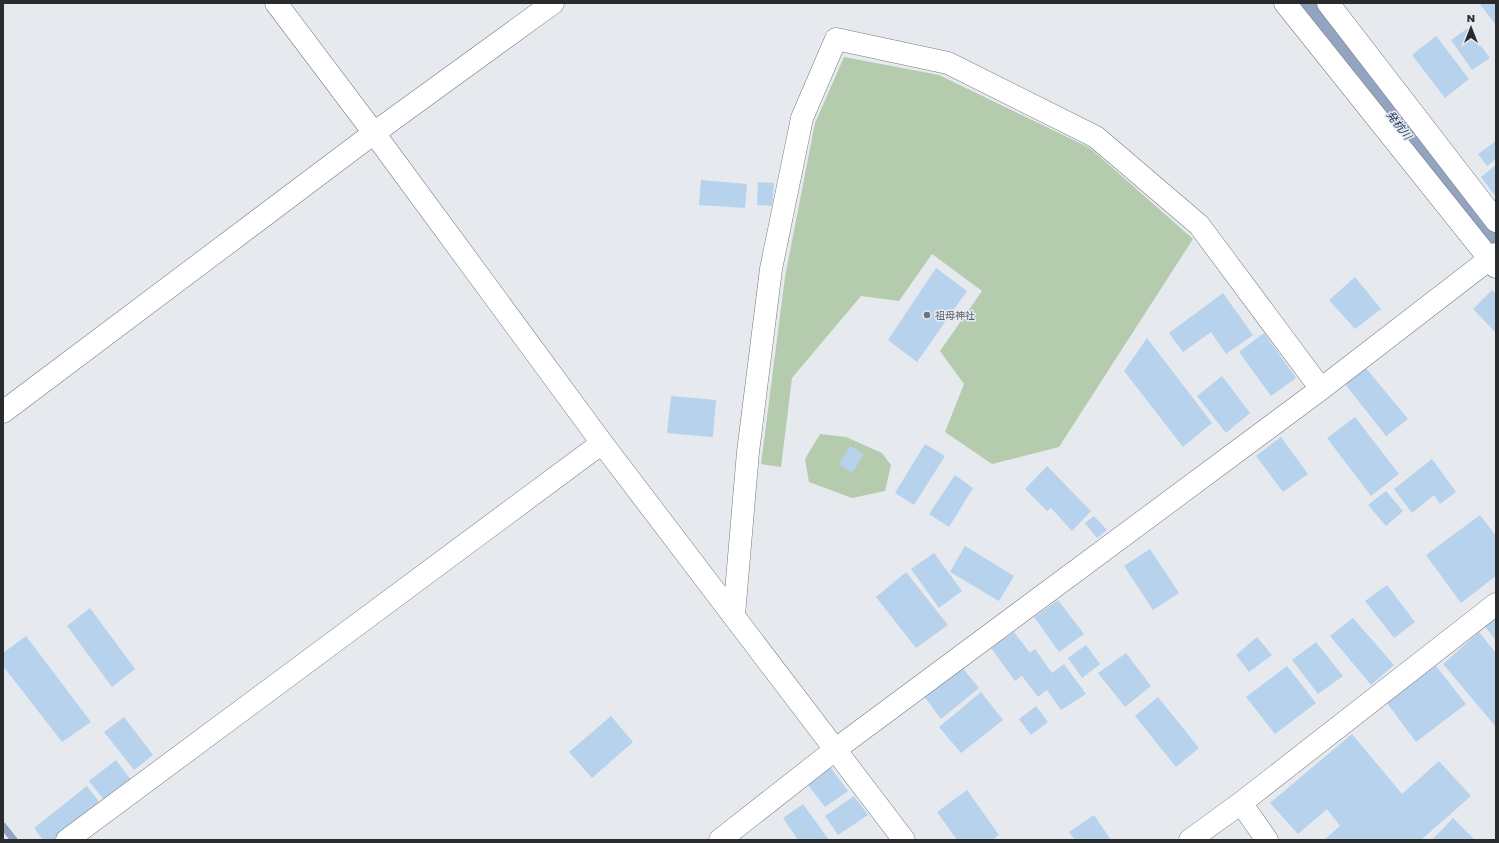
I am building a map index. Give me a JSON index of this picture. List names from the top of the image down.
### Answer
{
  "water": ["発杭川"],
  "places": ["祖母神社"],
  "north": "top"
}
